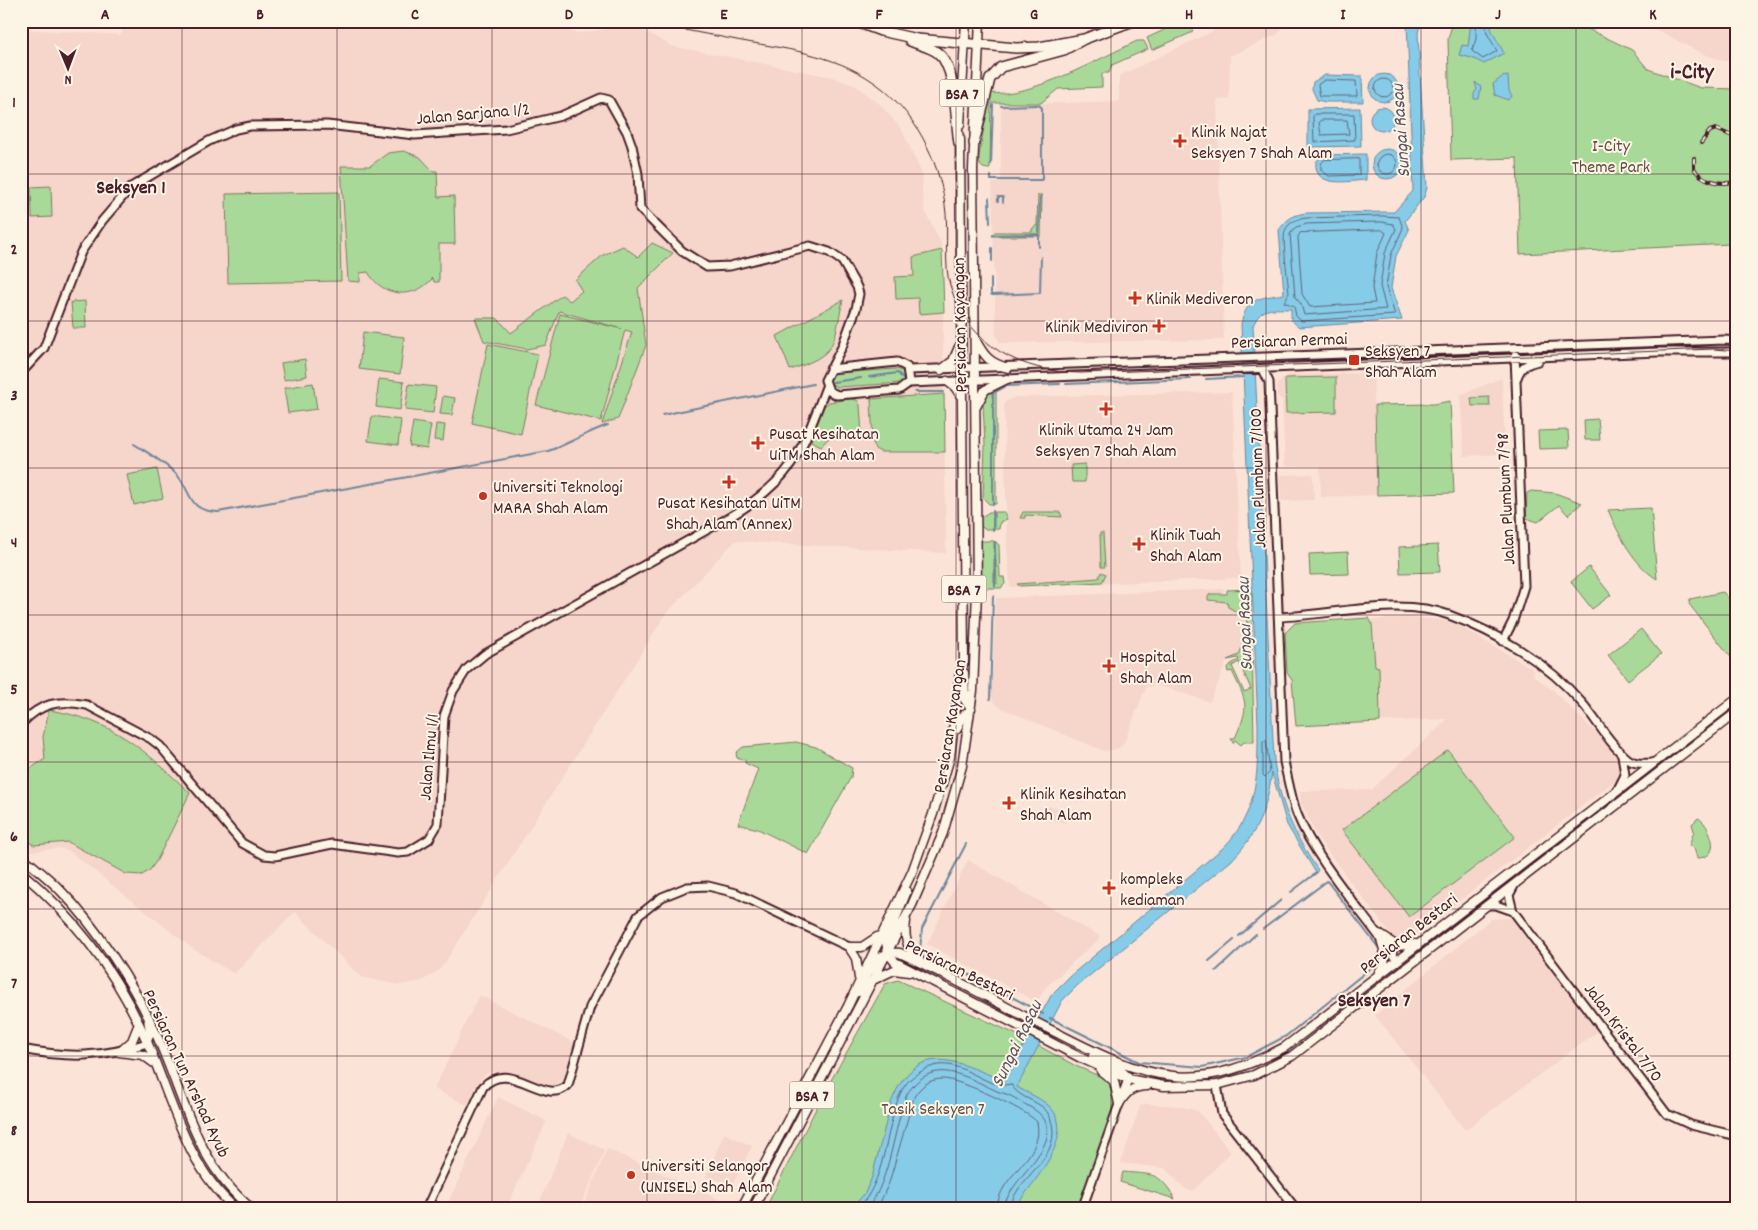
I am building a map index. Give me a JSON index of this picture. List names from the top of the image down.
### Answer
{
  "streets": {
    "main road": [
      "BSA 7",
      "Persiaran Kayangan",
      "Persiaran Bestari",
      "Persiaran Tun Arshad Ayub"
    ],
    "street": [
      "Jalan Sarjana 1/2",
      "Persiaran Permai",
      "Jalan Plumbum 7/100",
      "Jalan Plumbum 7/98",
      "Jalan Ilmu 1/1",
      "Jalan Kristal 7/70"
    ]
  },
  "crossings": [
    ["Jalan Sarjana 1/2", "Persiaran Permai"],
    ["Jalan Sarjana 1/2", "Jalan Ilmu 1/1"],
    ["Persiaran Kayangan", "Persiaran Permai"],
    ["Persiaran Kayangan", "Persiaran Bestari"],
    ["Persiaran Permai", "Jalan Plumbum 7/100"],
    ["Persiaran Permai", "Jalan Plumbum 7/98"],
    ["Persiaran Permai", "Jalan Ilmu 1/1"],
    ["Jalan Plumbum 7/100", "Persiaran Bestari"]
  ],
  "districts": ["i-City", "Seksyen 1", "Seksyen 7"],
  "water": ["Sungai Rasau"],
  "parks": ["I-City Theme Park", "Tasik Seksyen 7"],
  "places": {
    "health": [
      "Klinik Najat Seksyen 7 Shah Alam",
      "Klinik Mediveron",
      "Klinik Mediviron",
      "Klinik Utama 24 Jam Seksyen 7 Shah Alam",
      "Pusat Kesihatan UiTM Shah Alam",
      "Pusat Kesihatan UiTM Shah Alam (Annex)",
      "Klinik Tuah Shah Alam",
      "Hospital Shah Alam",
      "Klinik Kesihatan Shah Alam",
      "kompleks kediaman"
    ],
    "transit": ["Seksyen 7 Shah Alam"],
    "other": ["Universiti Teknologi MARA Shah Alam", "Universiti Selangor (UNISEL) Shah Alam"]
  },
  "north": "bottom",
  "grid": {
    "columns": [
      "A",
      "B",
      "C",
      "D",
      "E",
      "F",
      "G",
      "H",
      "I",
      "J",
      "K"
    ],
    "rows": [
      "1",
      "2",
      "3",
      "4",
      "5",
      "6",
      "7",
      "8"
    ]
  }
}
